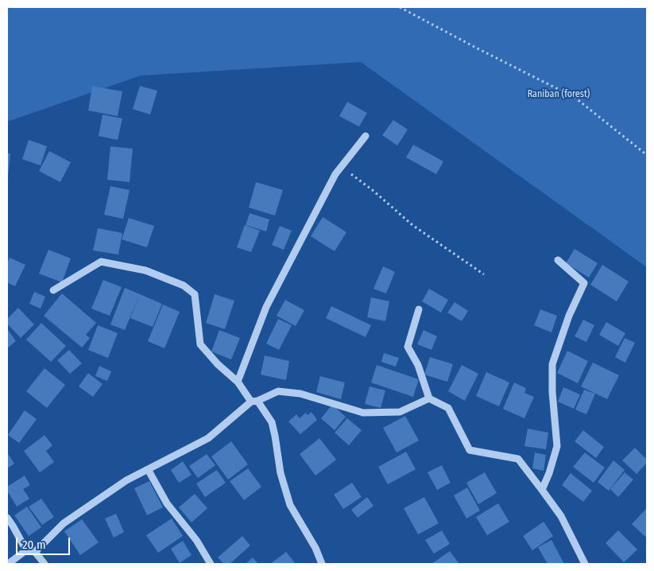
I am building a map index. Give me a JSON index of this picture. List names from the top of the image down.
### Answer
{
  "parks": ["Raniban (forest)"],
  "scale_bar": "20 m"
}
